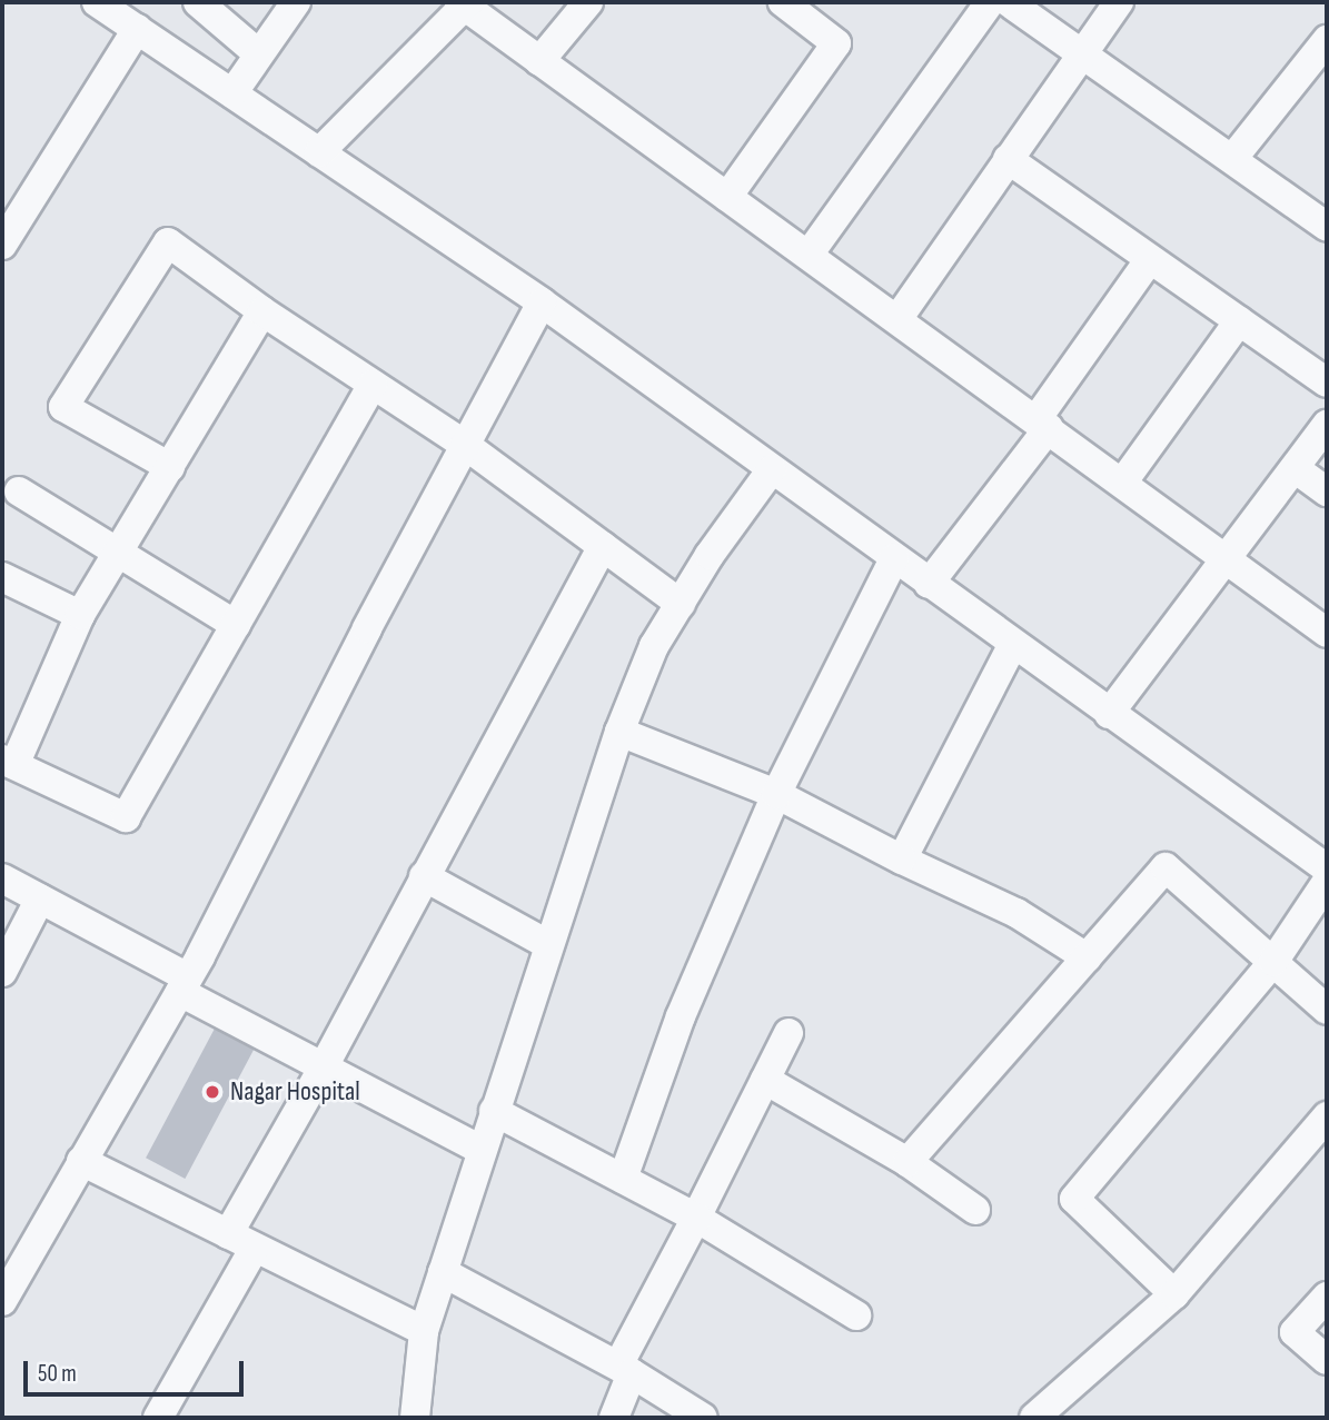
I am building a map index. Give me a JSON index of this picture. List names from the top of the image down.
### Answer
{
  "places": ["Nagar Hospital"],
  "scale_bar": "50 m"
}
